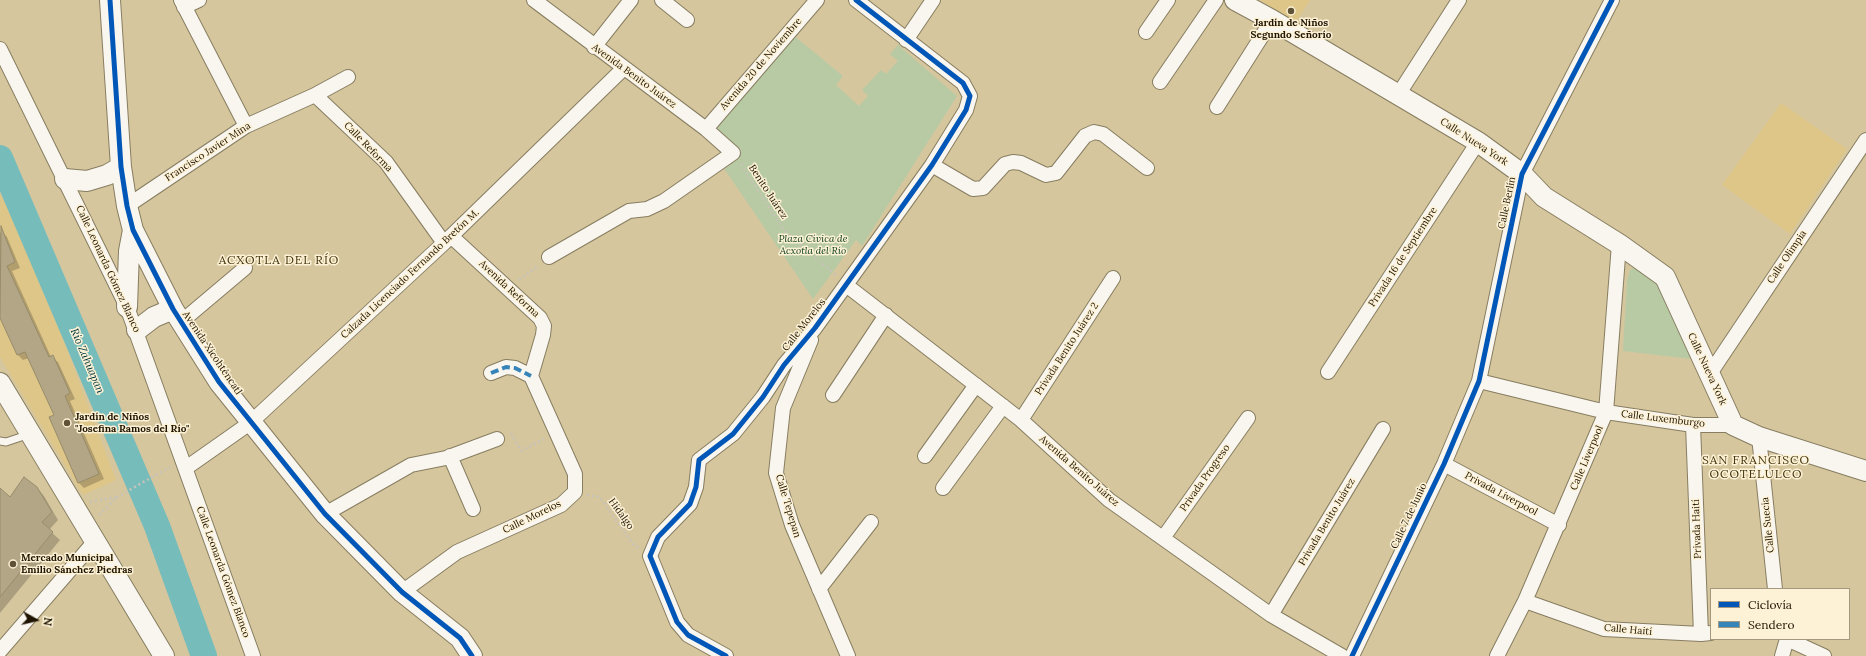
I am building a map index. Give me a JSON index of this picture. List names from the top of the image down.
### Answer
{
  "streets": {
    "street": [
      "Avenida 20 de Noviembre",
      "Avenida Benito Juárez",
      "Calle Nueva York",
      "Calle Reforma",
      "Francisco Javier Mina",
      "Calle Berlín",
      "Privada 16 de Septiembre",
      "Calle Olimpia",
      "Calle Leonarda Gómez Blanco",
      "Calzada Licenciado Fernando Bretón M.",
      "Avenida Reforma",
      "Calle Morelos",
      "Privada Benito Juárez 2",
      "Avenida Xicohténcatl",
      "Calle Luxemburgo",
      "Calle Liverpool",
      "Privada Progreso",
      "Privada Liverpool",
      "Calle Tepepan",
      "Calle 7 de Junio",
      "Privada Benito Juárez",
      "Calle Suecia",
      "Privada Haití",
      "Calle Haití"
    ],
    "path": ["Benito Juárez", "Hidalgo"]
  },
  "crossings": [
    ["Avenida 20 de Noviembre", "Avenida Benito Juárez"],
    ["Avenida Benito Juárez", "Benito Juárez"],
    ["Avenida Benito Juárez", "Calzada Licenciado Fernando Bretón M."],
    ["Avenida Benito Juárez", "Calle Morelos"],
    ["Avenida Benito Juárez", "Privada Benito Juárez 2"],
    ["Avenida Benito Juárez", "Privada Progreso"],
    ["Avenida Benito Juárez", "Privada Benito Juárez"],
    ["Calle Nueva York", "Calle Berlín"],
    ["Calle Nueva York", "Privada 16 de Septiembre"],
    ["Calle Nueva York", "Calle Olimpia"],
    ["Calle Nueva York", "Calle Luxemburgo"],
    ["Calle Nueva York", "Calle Liverpool"],
    ["Calle Reforma", "Francisco Javier Mina"],
    ["Calle Reforma", "Calzada Licenciado Fernando Bretón M."],
    ["Calle Reforma", "Avenida Reforma"],
    ["Francisco Javier Mina", "Avenida Xicohténcatl"],
    ["Benito Juárez", "Calle Morelos"],
    ["Calle Berlín", "Calle Luxemburgo"],
    ["Calle Berlín", "Calle 7 de Junio"],
    ["Calle Leonarda Gómez Blanco", "Calzada Licenciado Fernando Bretón M."],
    ["Calzada Licenciado Fernando Bretón M.", "Avenida Reforma"],
    ["Calzada Licenciado Fernando Bretón M.", "Avenida Xicohténcatl"],
    ["Calle Morelos", "Avenida Xicohténcatl"],
    ["Calle Morelos", "Calle Tepepan"],
    ["Calle Morelos", "Hidalgo"],
    ["Calle Luxemburgo", "Calle Liverpool"],
    ["Calle Luxemburgo", "Calle 7 de Junio"],
    ["Calle Luxemburgo", "Calle Suecia"],
    ["Calle Luxemburgo", "Privada Haití"],
    ["Calle Liverpool", "Privada Liverpool"],
    ["Calle Liverpool", "Calle Haití"],
    ["Privada Liverpool", "Calle 7 de Junio"],
    ["Privada Haití", "Calle Haití"]
  ],
  "districts": ["ACXOTLA DEL RÍO", "SAN FRANCISCO OCOTELULCO"],
  "water": ["Río Zahuapan"],
  "parks": ["Plaza Cívica de Acxotla del Río"],
  "places": ["Jardín de Niños Segundo Señorío", "Jardín de Niños \"Josefina Ramos del Río\"", "Mercado Municipal Emilio Sánchez Piedras"],
  "legend": ["Ciclovía", "Sendero"],
  "north": "right"
}
